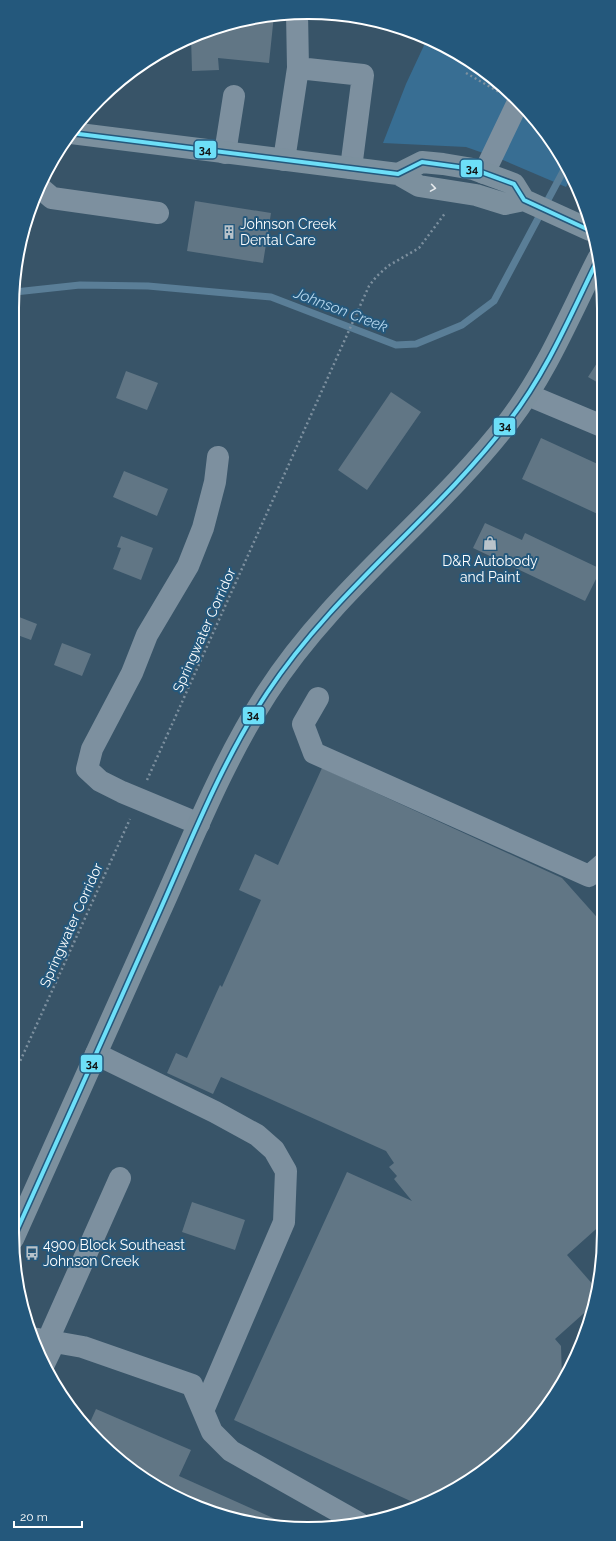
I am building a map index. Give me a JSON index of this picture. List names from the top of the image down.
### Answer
{
  "streets": {
    "path": ["Springwater Corridor"]
  },
  "water": ["Johnson Creek"],
  "places": {
    "building": ["Johnson Creek Dental Care"],
    "shop": ["D&R Autobody and Paint"],
    "bus stop": ["4900 Block Southeast Johnson Creek"]
  },
  "lines": ["transit line 34"],
  "scale_bar": "20 m"
}
